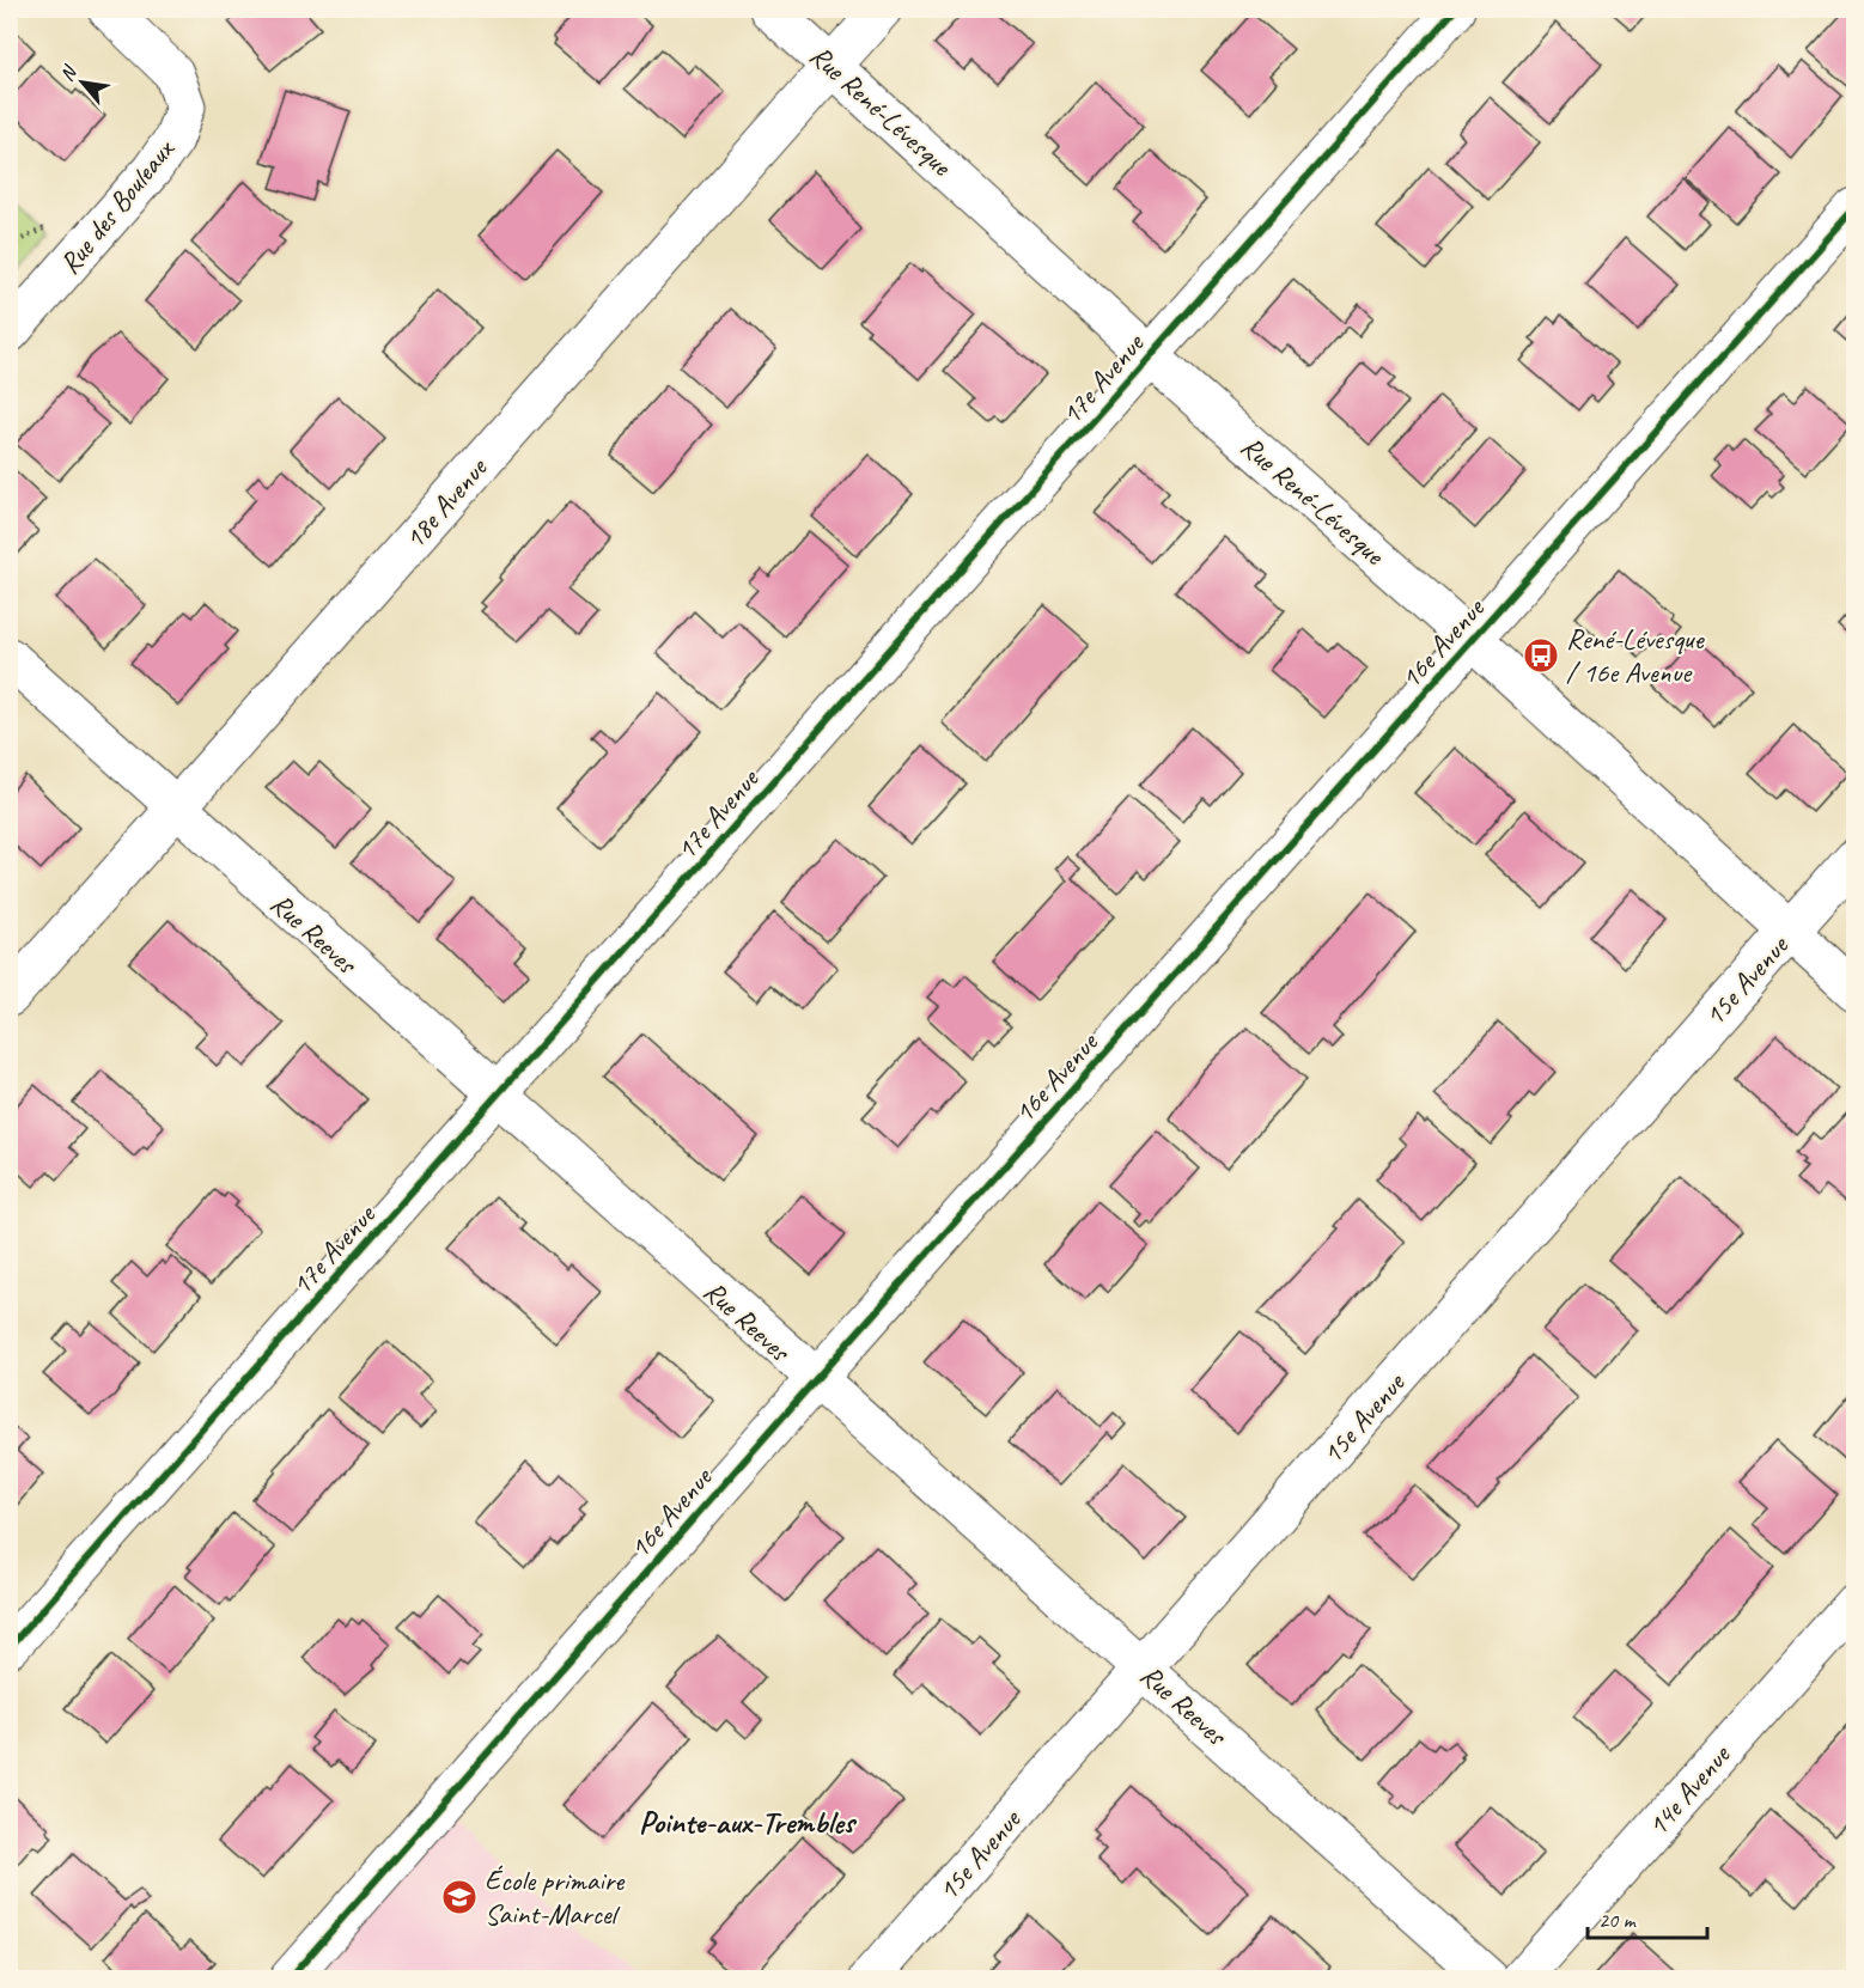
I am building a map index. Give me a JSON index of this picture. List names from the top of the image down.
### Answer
{
  "streets": {
    "street": [
      "Rue René-Lévesque",
      "Rue des Bouleaux",
      "17e Avenue",
      "18e Avenue",
      "16e Avenue",
      "Rue Reeves",
      "15e Avenue",
      "14e Avenue"
    ]
  },
  "crossings": [
    ["Rue René-Lévesque", "17e Avenue"],
    ["Rue René-Lévesque", "18e Avenue"],
    ["Rue René-Lévesque", "16e Avenue"],
    ["Rue René-Lévesque", "15e Avenue"],
    ["17e Avenue", "Rue Reeves"],
    ["18e Avenue", "Rue Reeves"],
    ["16e Avenue", "Rue Reeves"],
    ["Rue Reeves", "15e Avenue"]
  ],
  "districts": ["Pointe-aux-Trembles"],
  "places": {
    "bus stop": ["René-Lévesque / 16e Avenue"],
    "school or university": ["École primaire Saint-Marcel"]
  },
  "scale_bar": "20 m",
  "north": "top left"
}
